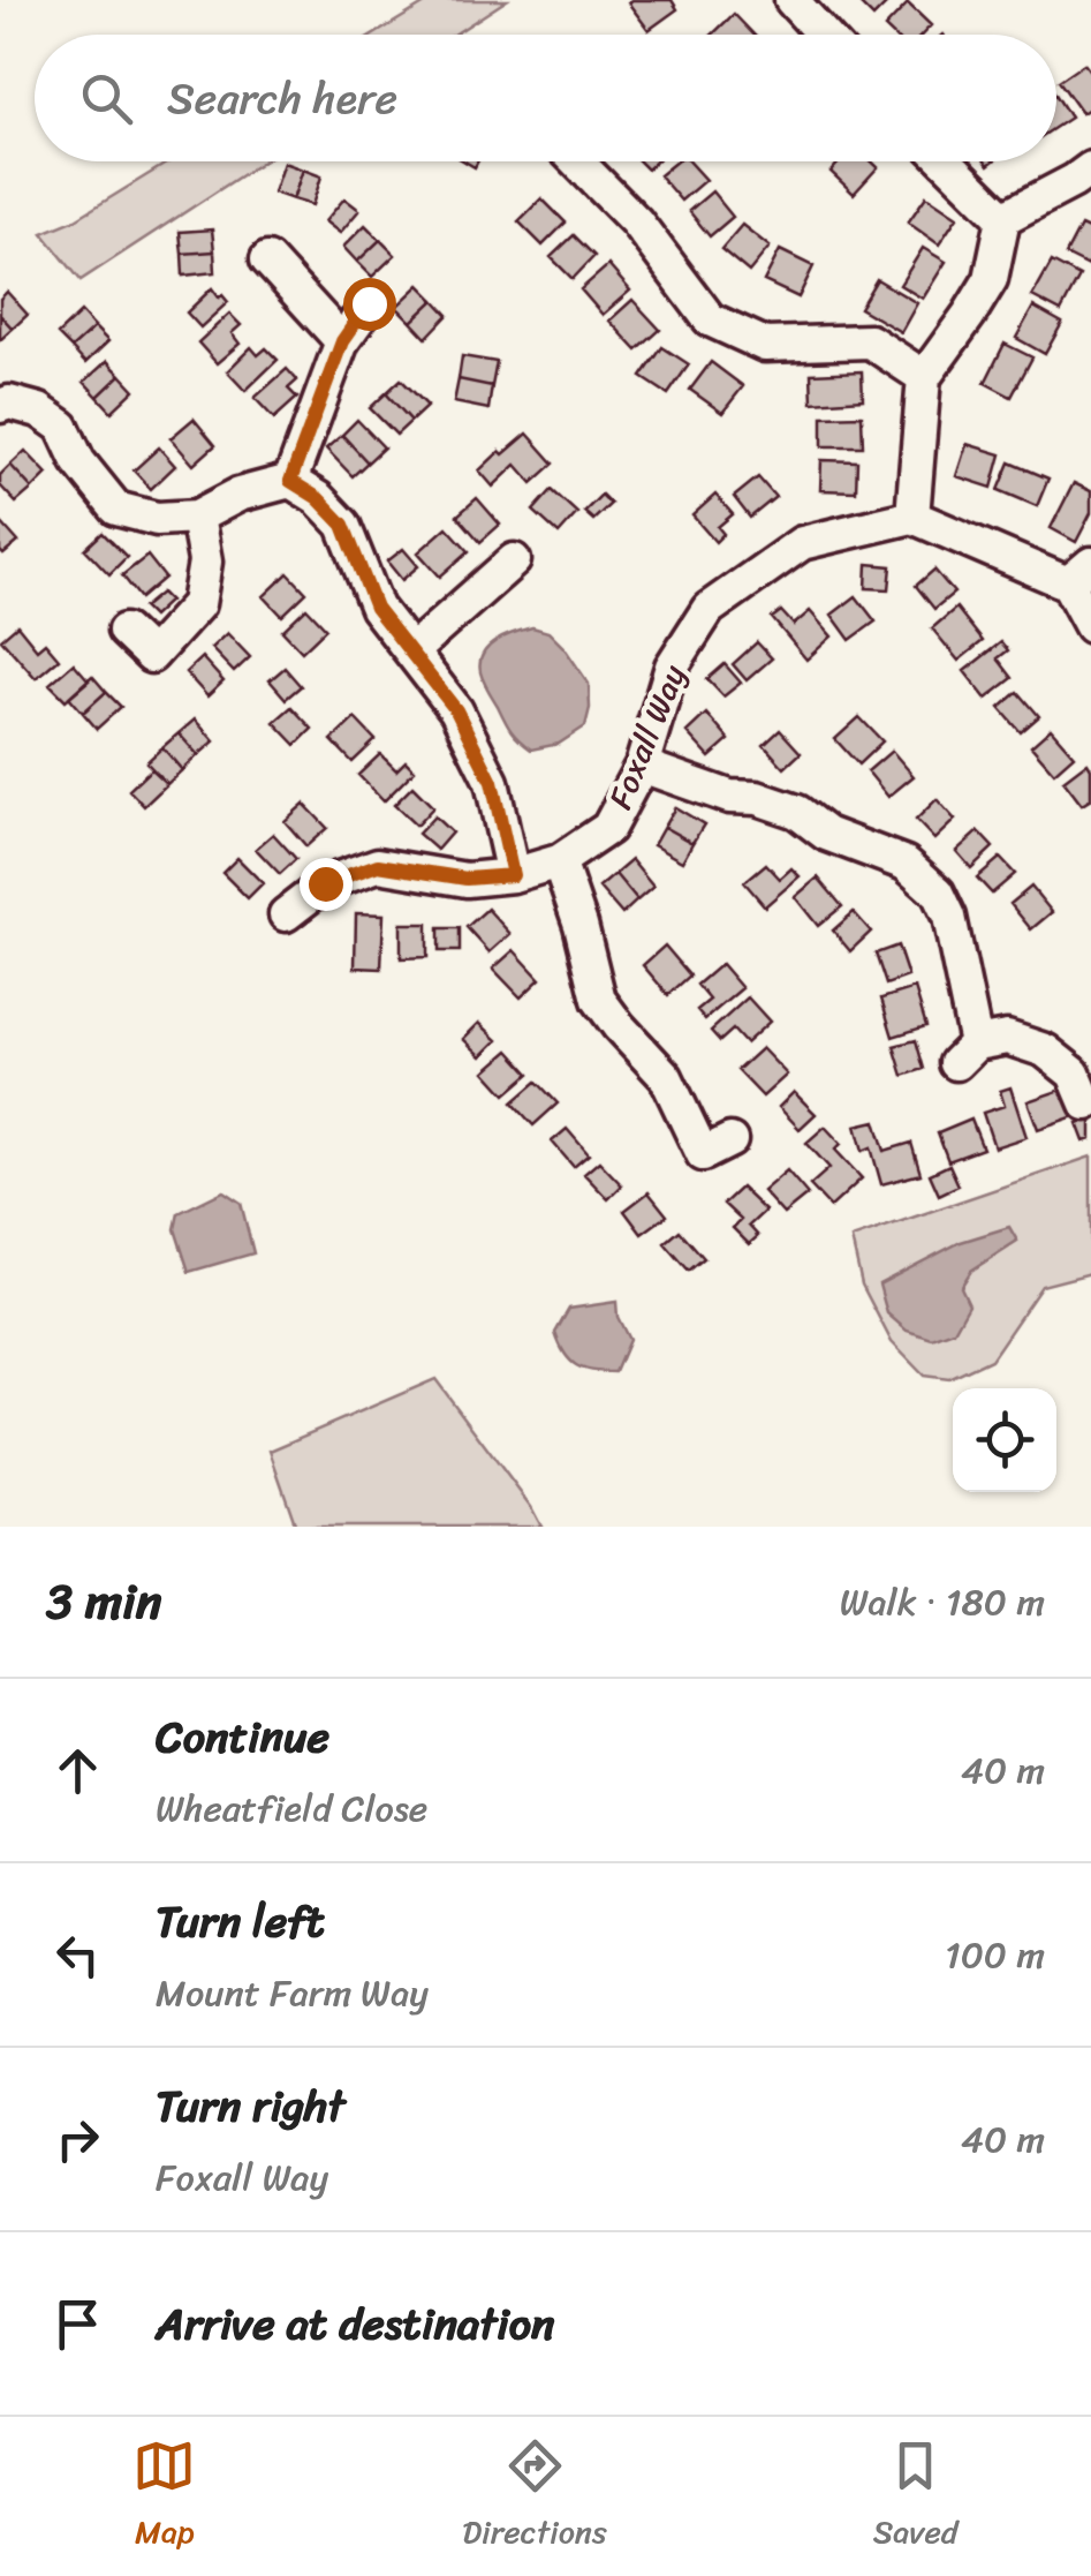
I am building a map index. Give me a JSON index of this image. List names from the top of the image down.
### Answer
{
  "streets": {
    "street": ["Foxall Way"]
  },
  "page": {
    "search": "Search here",
    "heading": ["3 min", "Walk · 180 m"],
    "list": [
      ["Continue", "Wheatfield Close", "40 m"],
      ["Turn left", "Mount Farm Way", "100 m"],
      ["Turn right", "Foxall Way", "40 m"],
      "Arrive at destination"
    ],
    "nav": ["Map", "Directions", "Saved"]
  }
}
